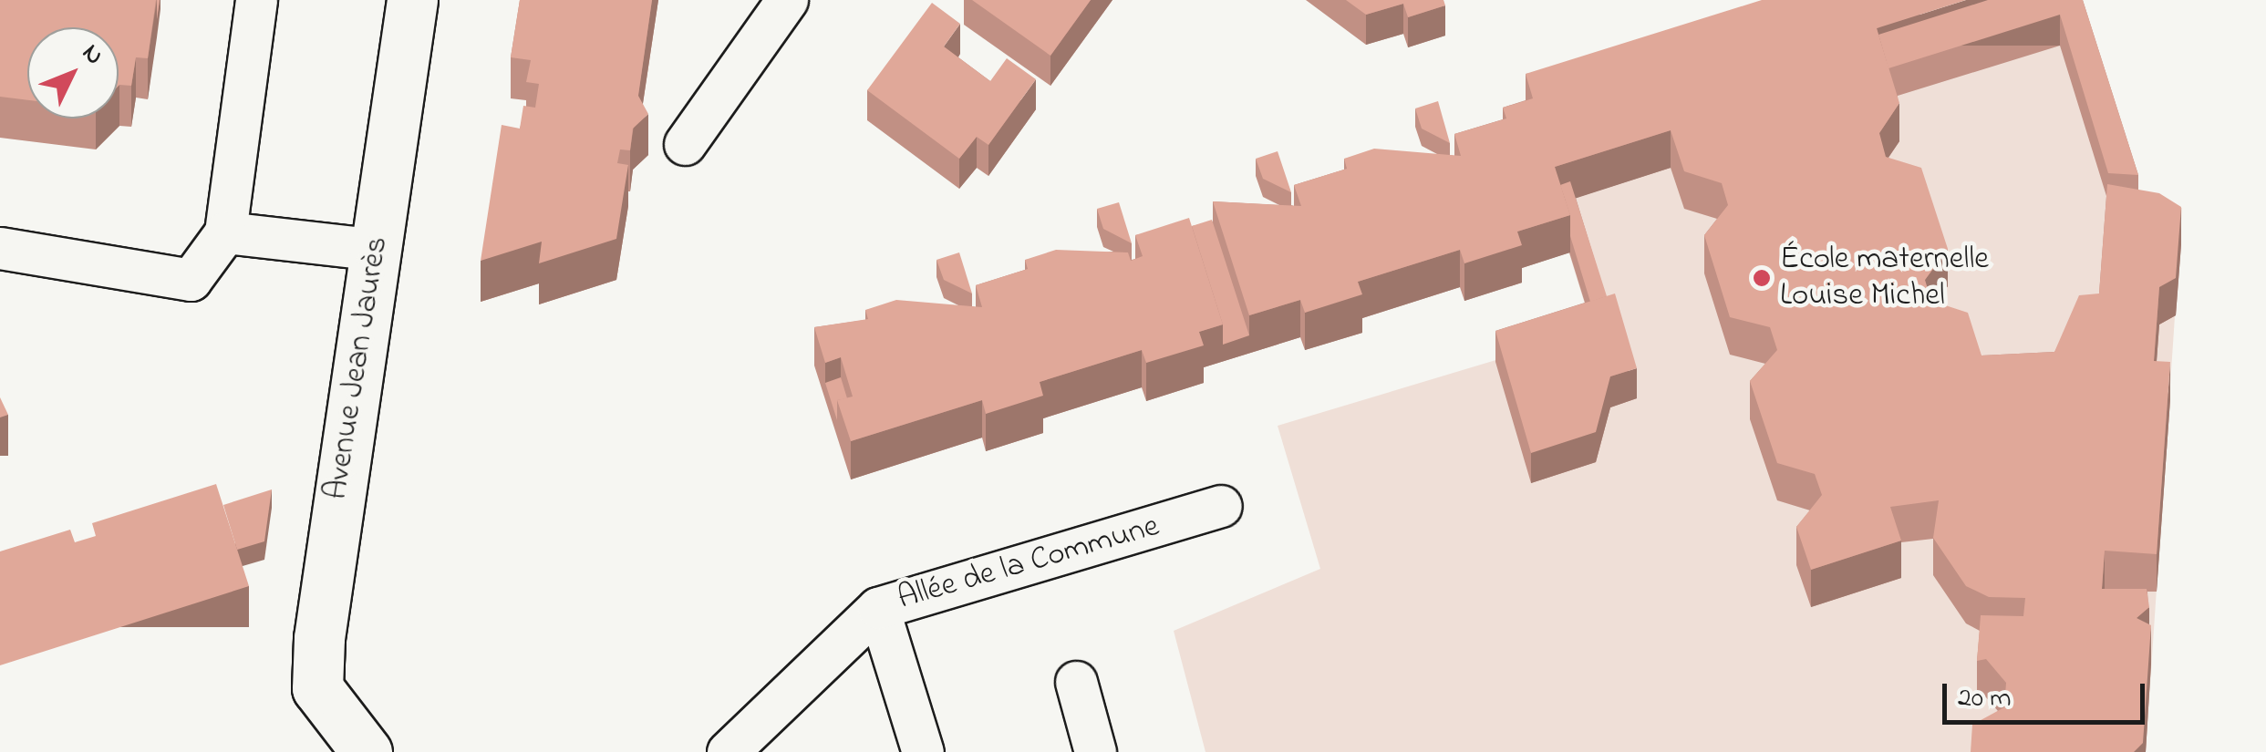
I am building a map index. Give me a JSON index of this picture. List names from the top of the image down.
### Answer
{
  "streets": {
    "street": ["Avenue Jean Jaurès"],
    "lane": ["Allée de la Commune"]
  },
  "places": ["École maternelle Louise Michel"],
  "scale_bar": "20 m",
  "north": "top right"
}
